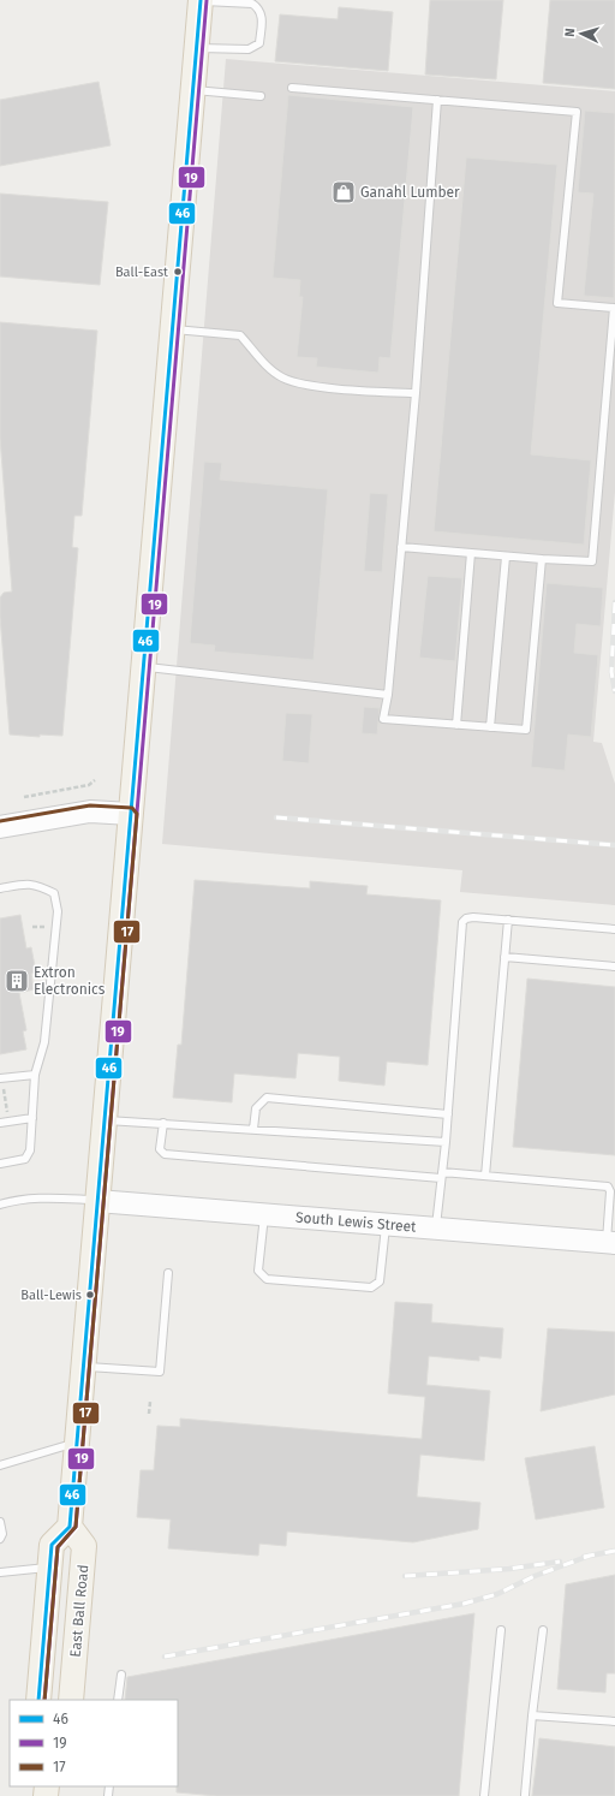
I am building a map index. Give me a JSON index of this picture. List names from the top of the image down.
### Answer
{
  "streets": {
    "main road": ["South Lewis Street", "East Ball Road"]
  },
  "places": {
    "shop": ["Ganahl Lumber"],
    "other": ["Ball-East", "Ball-Lewis"],
    "building": ["Extron Electronics"]
  },
  "lines": ["transit line 46", "transit line 19", "transit line 17"],
  "legend": ["46", "19", "17"],
  "north": "left"
}
